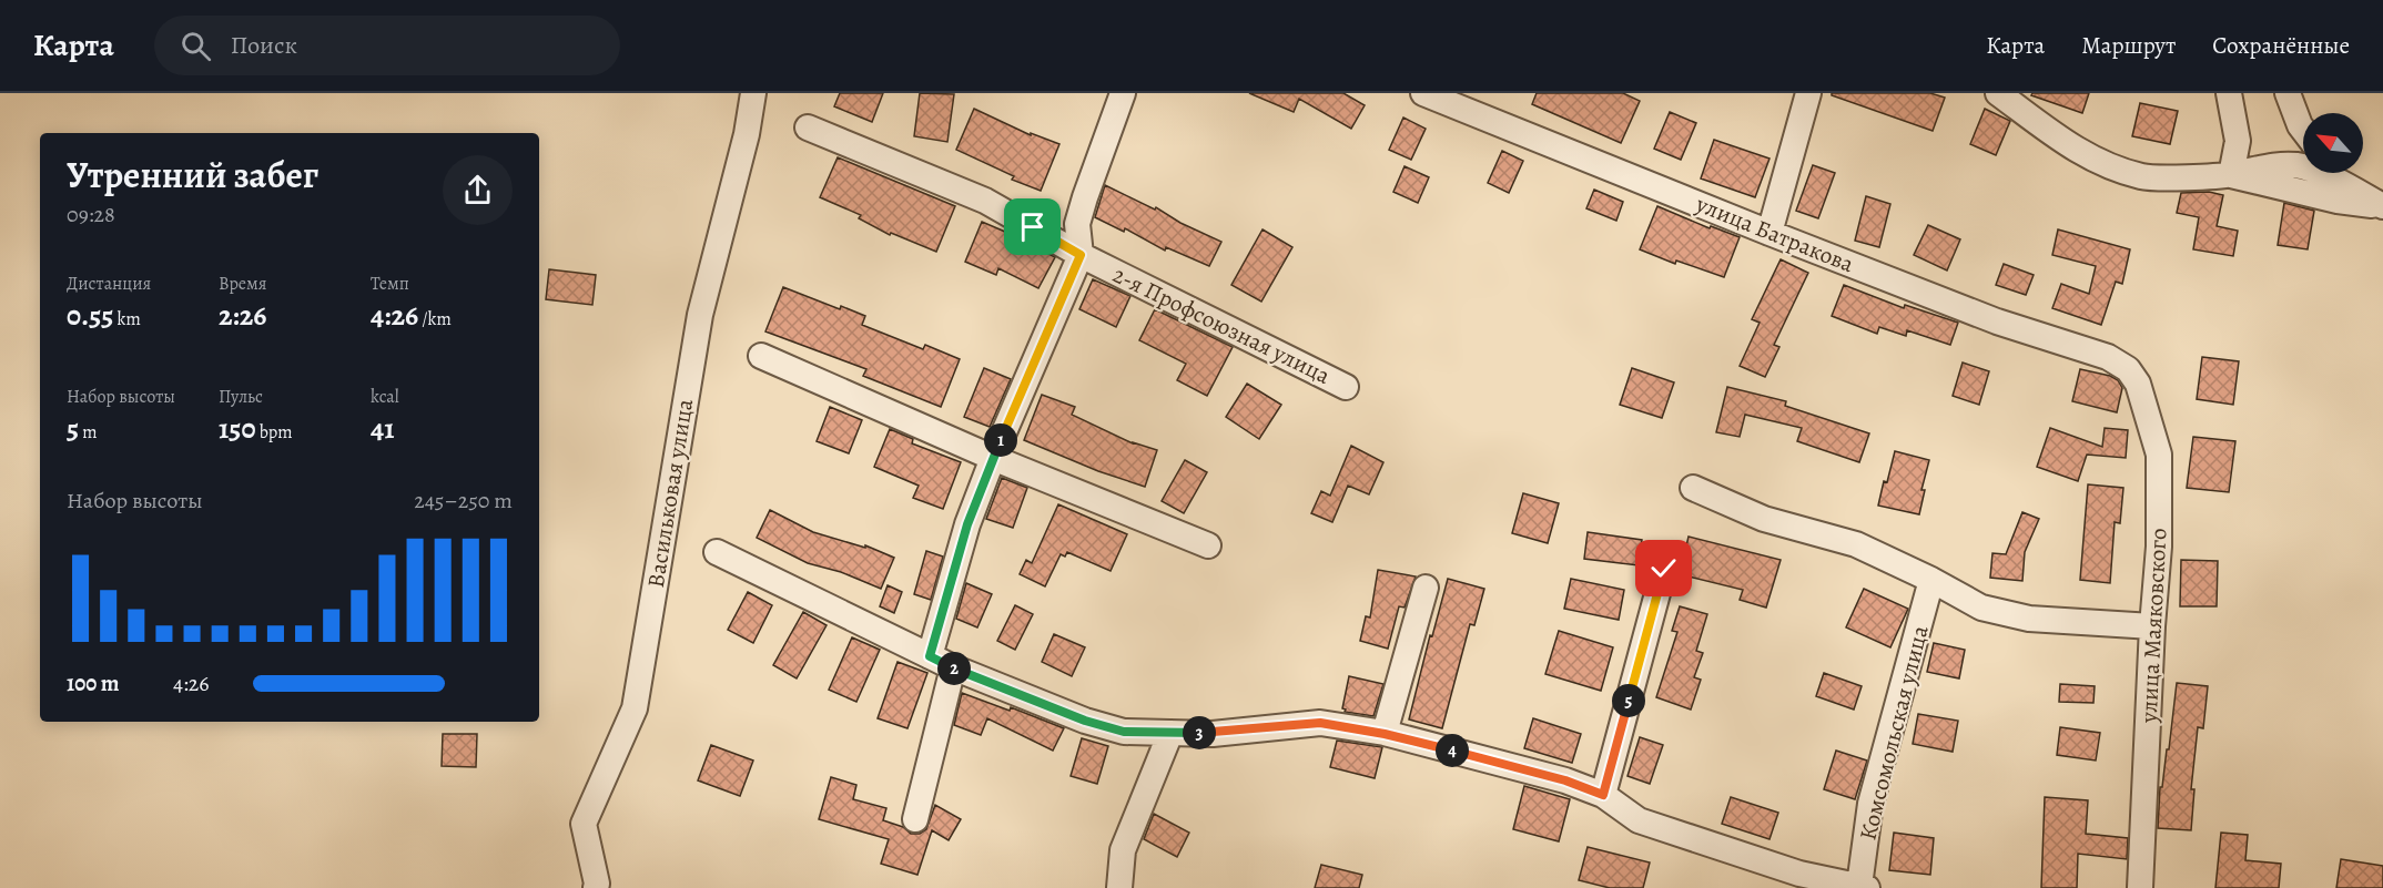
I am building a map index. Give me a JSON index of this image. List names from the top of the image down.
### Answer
{
  "streets": {
    "street": [
      "улица Батракова",
      "2-я Профсоюзная улица",
      "Васильковая улица",
      "улица Маяковского",
      "Комсомольская улица"
    ]
  },
  "crossings": [
    ["улица Батракова", "улица Маяковского"]
  ],
  "north": "top left",
  "page": {
    "header": "Карта",
    "search": "Поиск",
    "nav": ["Карта", "Маршрут", "Сохранённые"],
    "heading": ["Утренний забег", "09:28"],
    "stats": [
      ["Дистанция", "0.55 km"],
      ["Время", "2:26"],
      ["Темп", "4:26 /km"],
      ["Набор высоты", "5 m"],
      ["Пульс", "150 bpm"],
      ["kcal", "41"]
    ],
    "pins": [
      "1",
      "2",
      "5",
      "3",
      "4"
    ],
    "chart": ["Набор высоты", "245–250 m"],
    "list": [
      {
        "name": "100 m",
        "note": "4:26"
      }
    ]
  }
}
